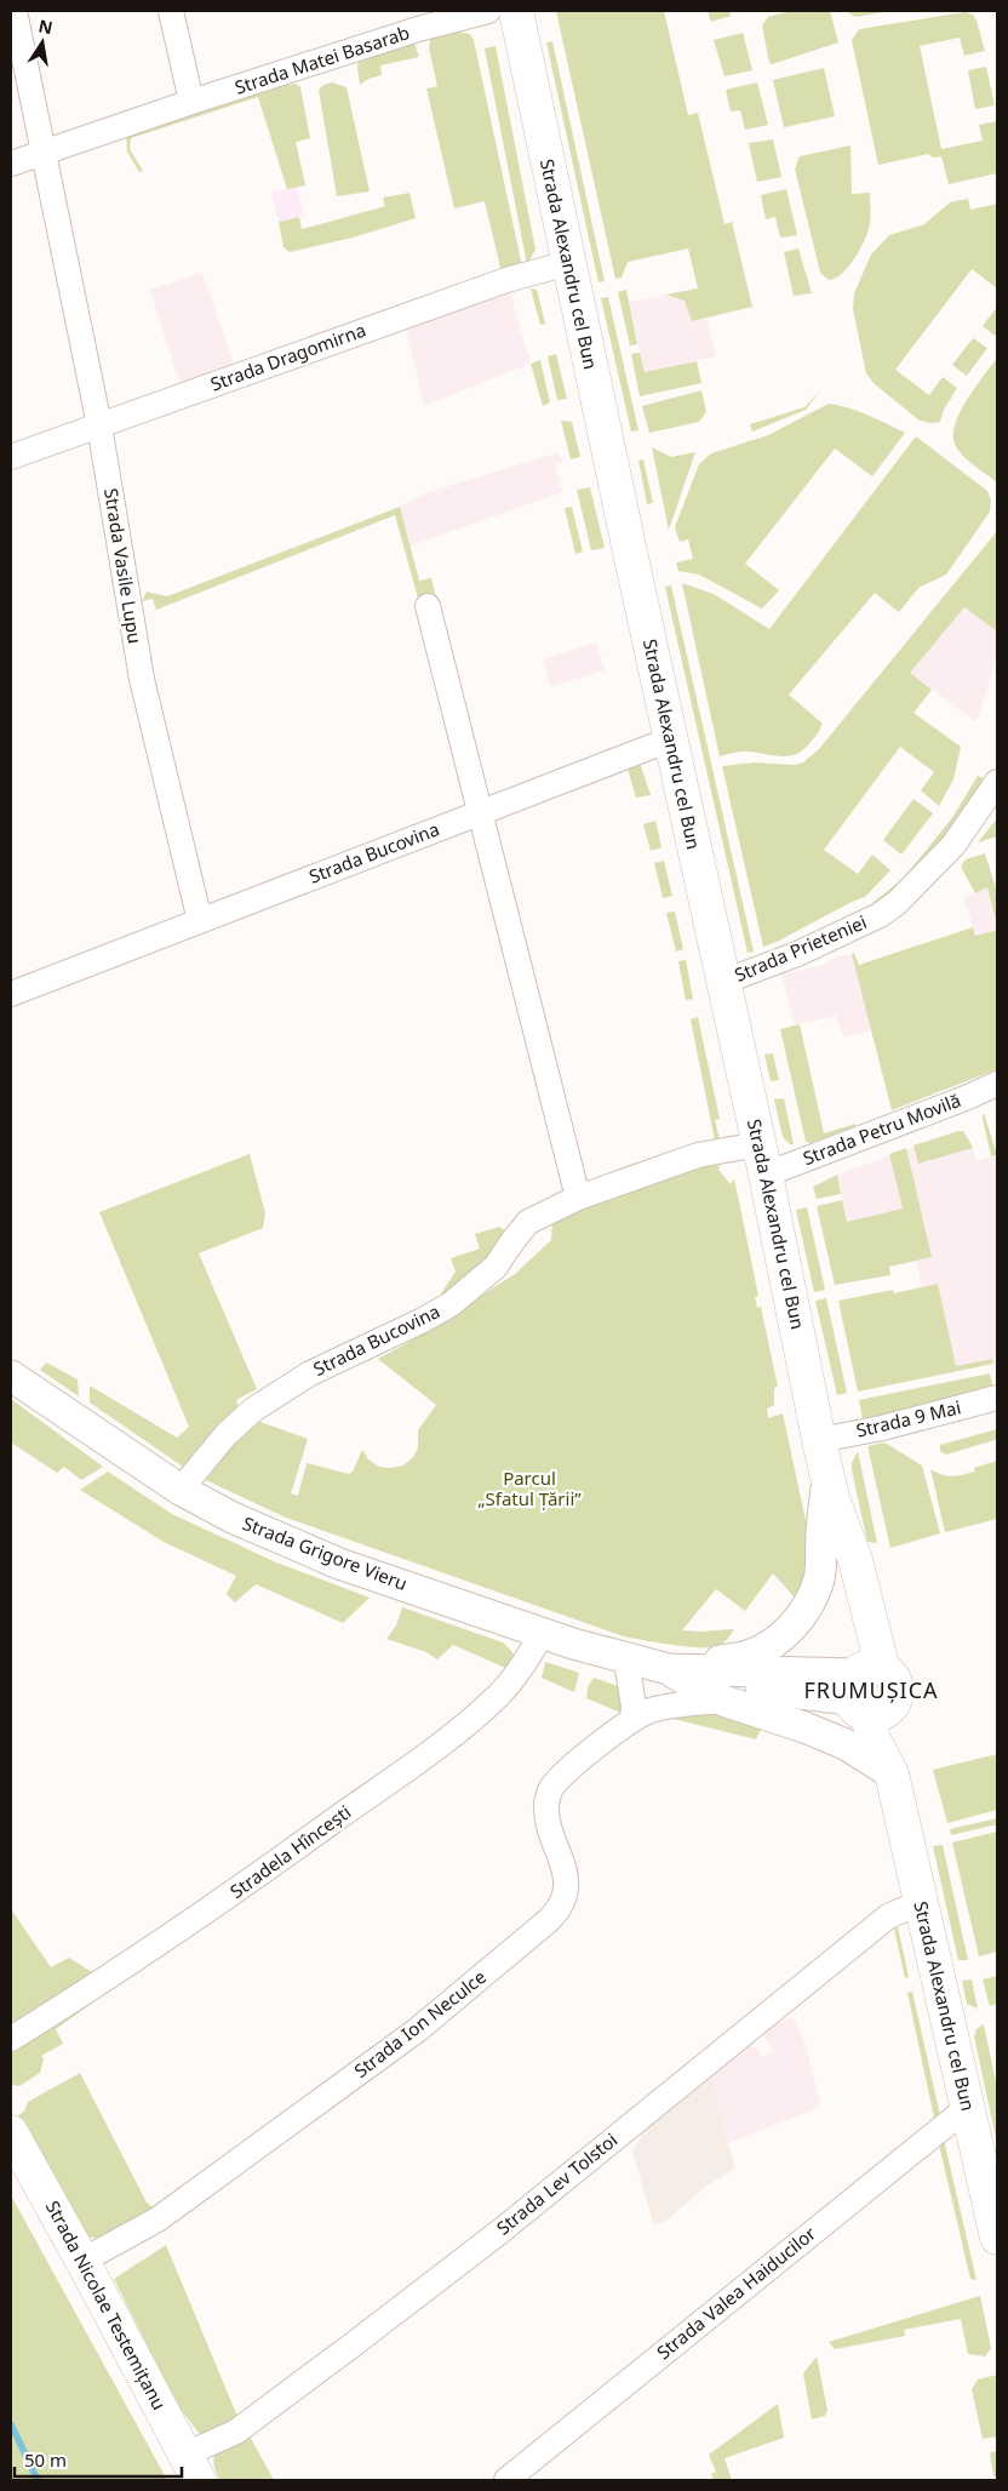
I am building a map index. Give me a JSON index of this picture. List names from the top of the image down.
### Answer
{
  "streets": {
    "main road": ["Strada Alexandru cel Bun", "Strada Nicolae Testemițanu"],
    "street": [
      "Strada Matei Basarab",
      "Strada Dragomirna",
      "Strada Vasile Lupu",
      "Strada Bucovina",
      "Strada Prieteniei",
      "Strada Petru Movilă",
      "Strada 9 Mai",
      "Strada Grigore Vieru",
      "Stradela Hîncești",
      "Strada Ion Neculce",
      "Strada Lev Tolstoi",
      "Strada Valea Haiducilor"
    ]
  },
  "crossings": [
    ["Strada Matei Basarab", "Strada Vasile Lupu"],
    ["Strada Alexandru cel Bun", "Strada Dragomirna"],
    ["Strada Alexandru cel Bun", "Strada Bucovina"],
    ["Strada Alexandru cel Bun", "Strada Prieteniei"],
    ["Strada Alexandru cel Bun", "Strada Petru Movilă"],
    ["Strada Alexandru cel Bun", "Strada 9 Mai"],
    ["Strada Alexandru cel Bun", "Strada Lev Tolstoi"],
    ["Strada Alexandru cel Bun", "Strada Valea Haiducilor"],
    ["Strada Dragomirna", "Strada Vasile Lupu"],
    ["Strada Vasile Lupu", "Strada Bucovina"],
    ["Strada Bucovina", "Strada Petru Movilă"],
    ["Strada Bucovina", "Strada Grigore Vieru"],
    ["Strada Grigore Vieru", "Stradela Hîncești"],
    ["Strada Ion Neculce", "Strada Nicolae Testemițanu"],
    ["Strada Lev Tolstoi", "Strada Nicolae Testemițanu"]
  ],
  "districts": ["FRUMUȘICA"],
  "parks": ["Parcul „Sfatul Țării”"],
  "scale_bar": "50 m",
  "north": "top"
}
